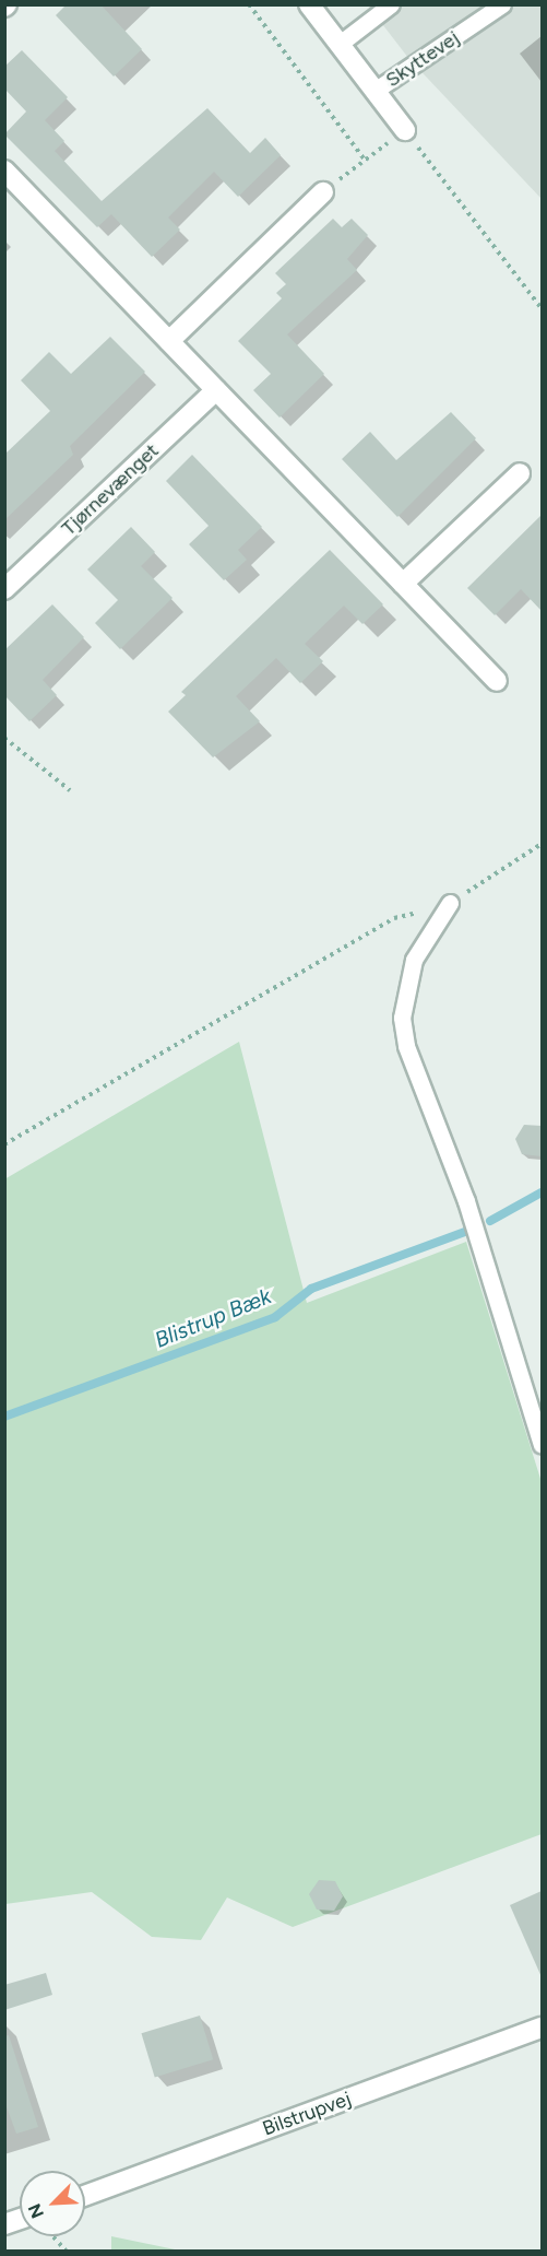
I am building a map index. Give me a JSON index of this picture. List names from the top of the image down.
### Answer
{
  "streets": {
    "street": ["Skyttevej", "Tjørnevænget", "Bilstrupvej"]
  },
  "water": ["Blistrup Bæk"],
  "north": "bottom left"
}
